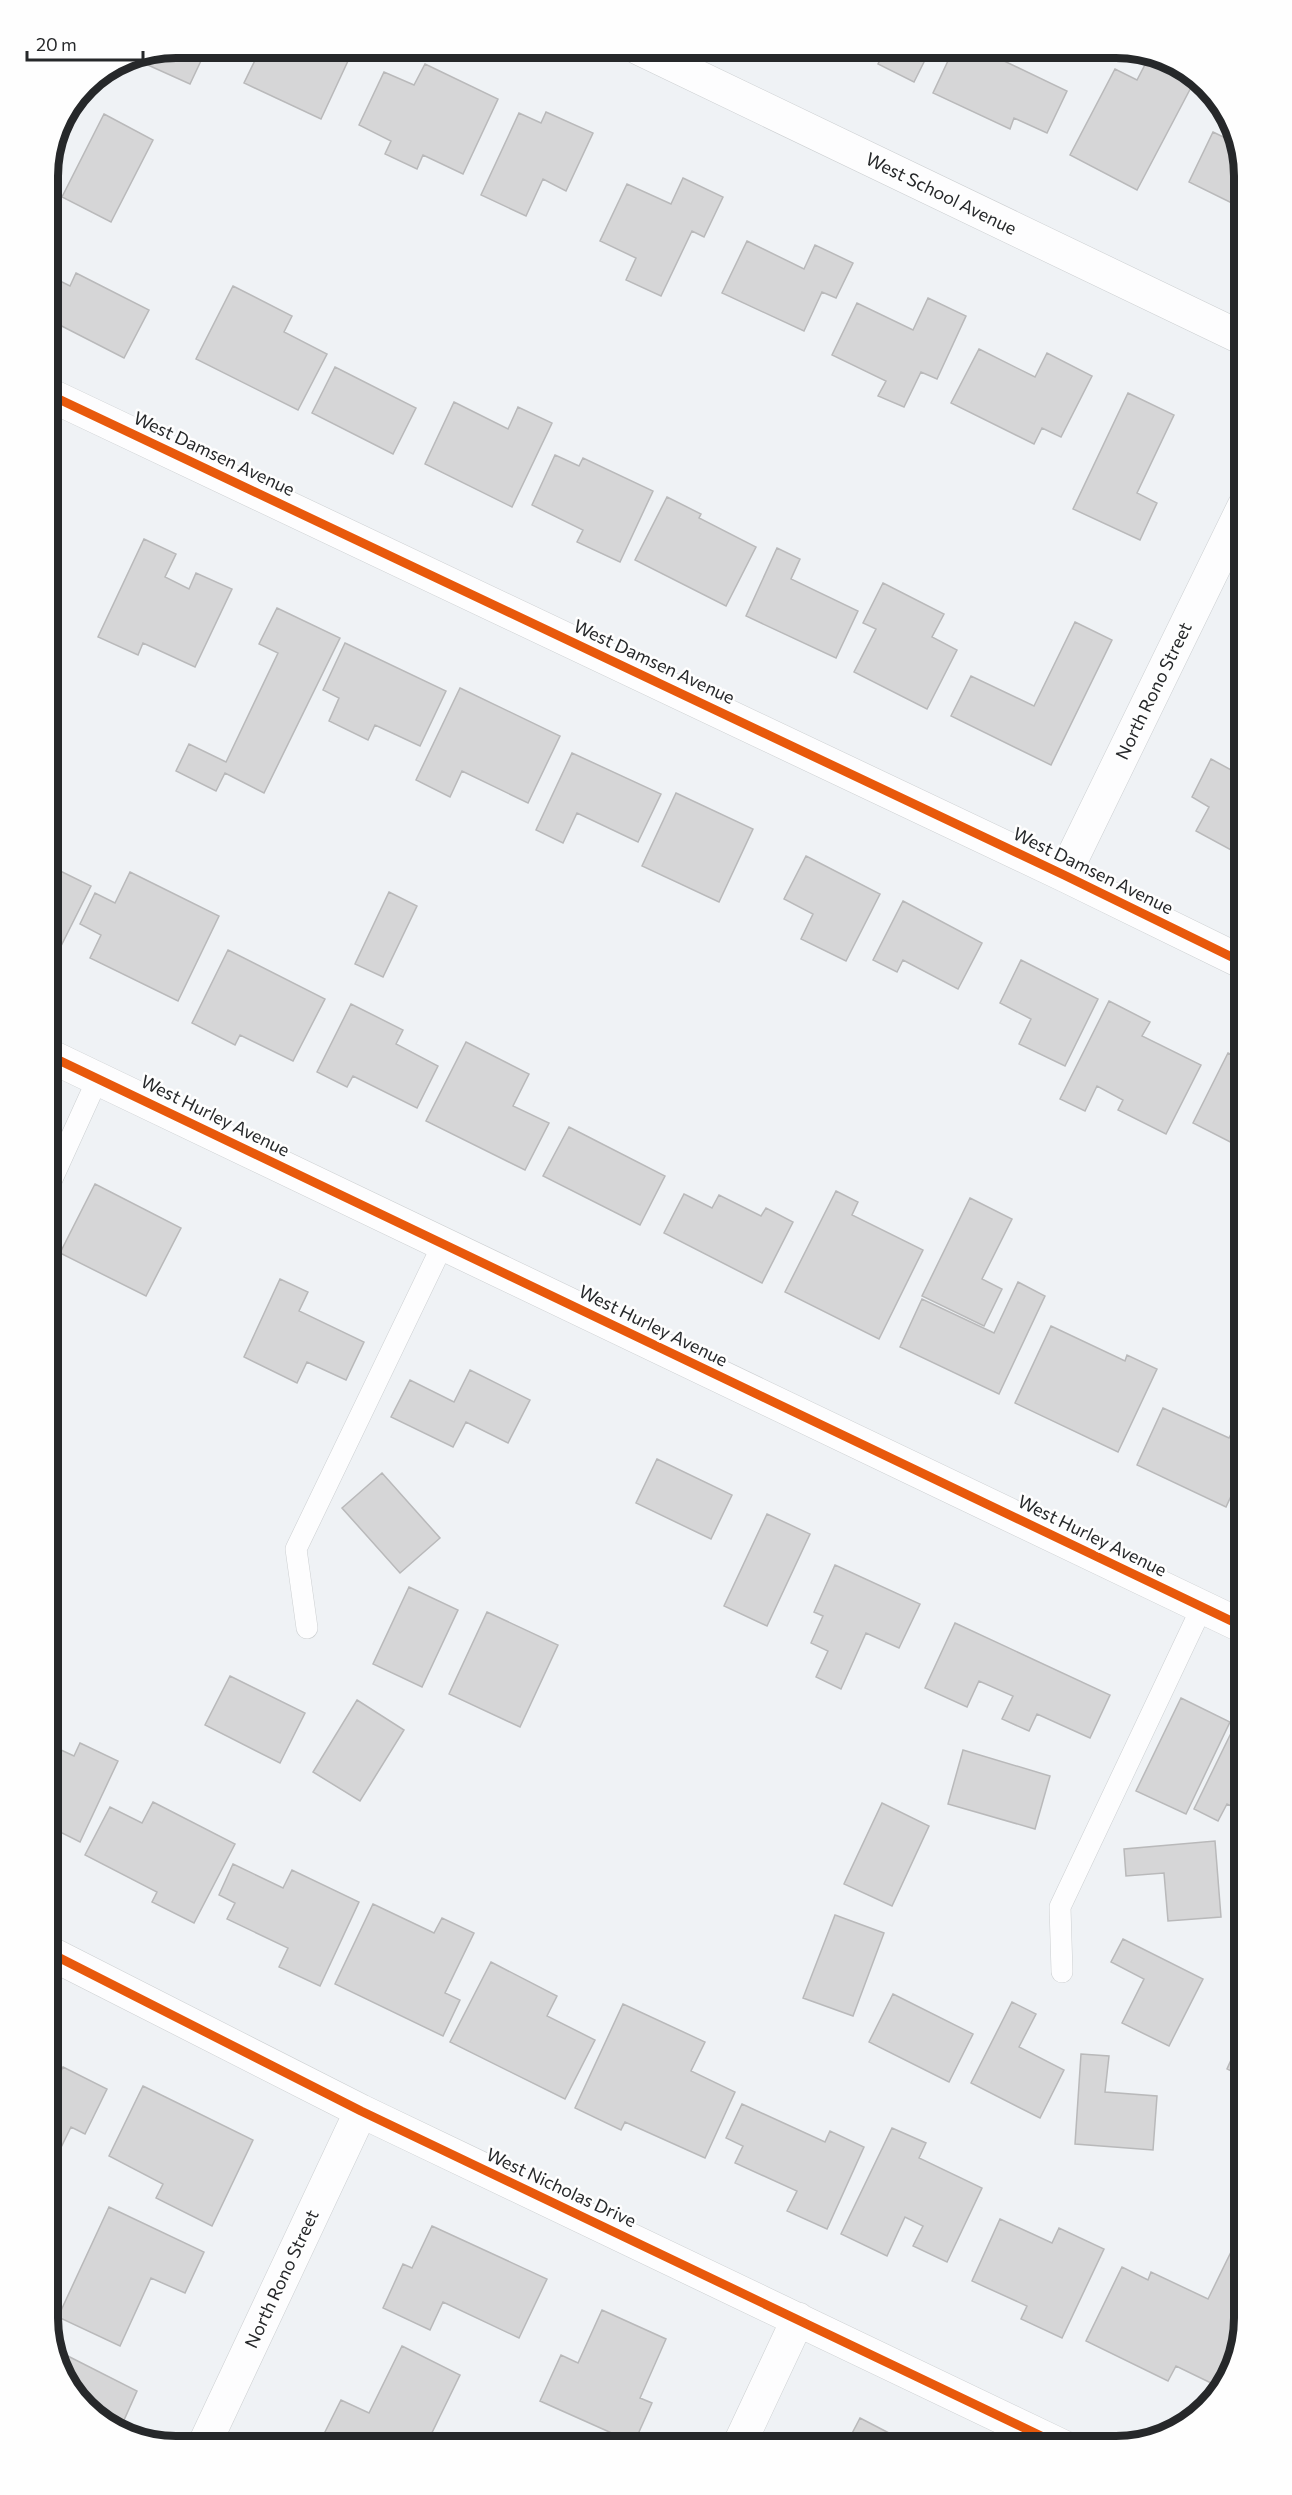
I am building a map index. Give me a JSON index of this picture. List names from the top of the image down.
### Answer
{
  "streets": {
    "street": [
      "West School Avenue",
      "West Damsen Avenue",
      "North Rono Street",
      "West Hurley Avenue",
      "West Nicholas Drive"
    ]
  },
  "crossings": [
    ["West Damsen Avenue", "North Rono Street"],
    ["North Rono Street", "West Nicholas Drive"]
  ],
  "scale_bar": "20 m"
}
